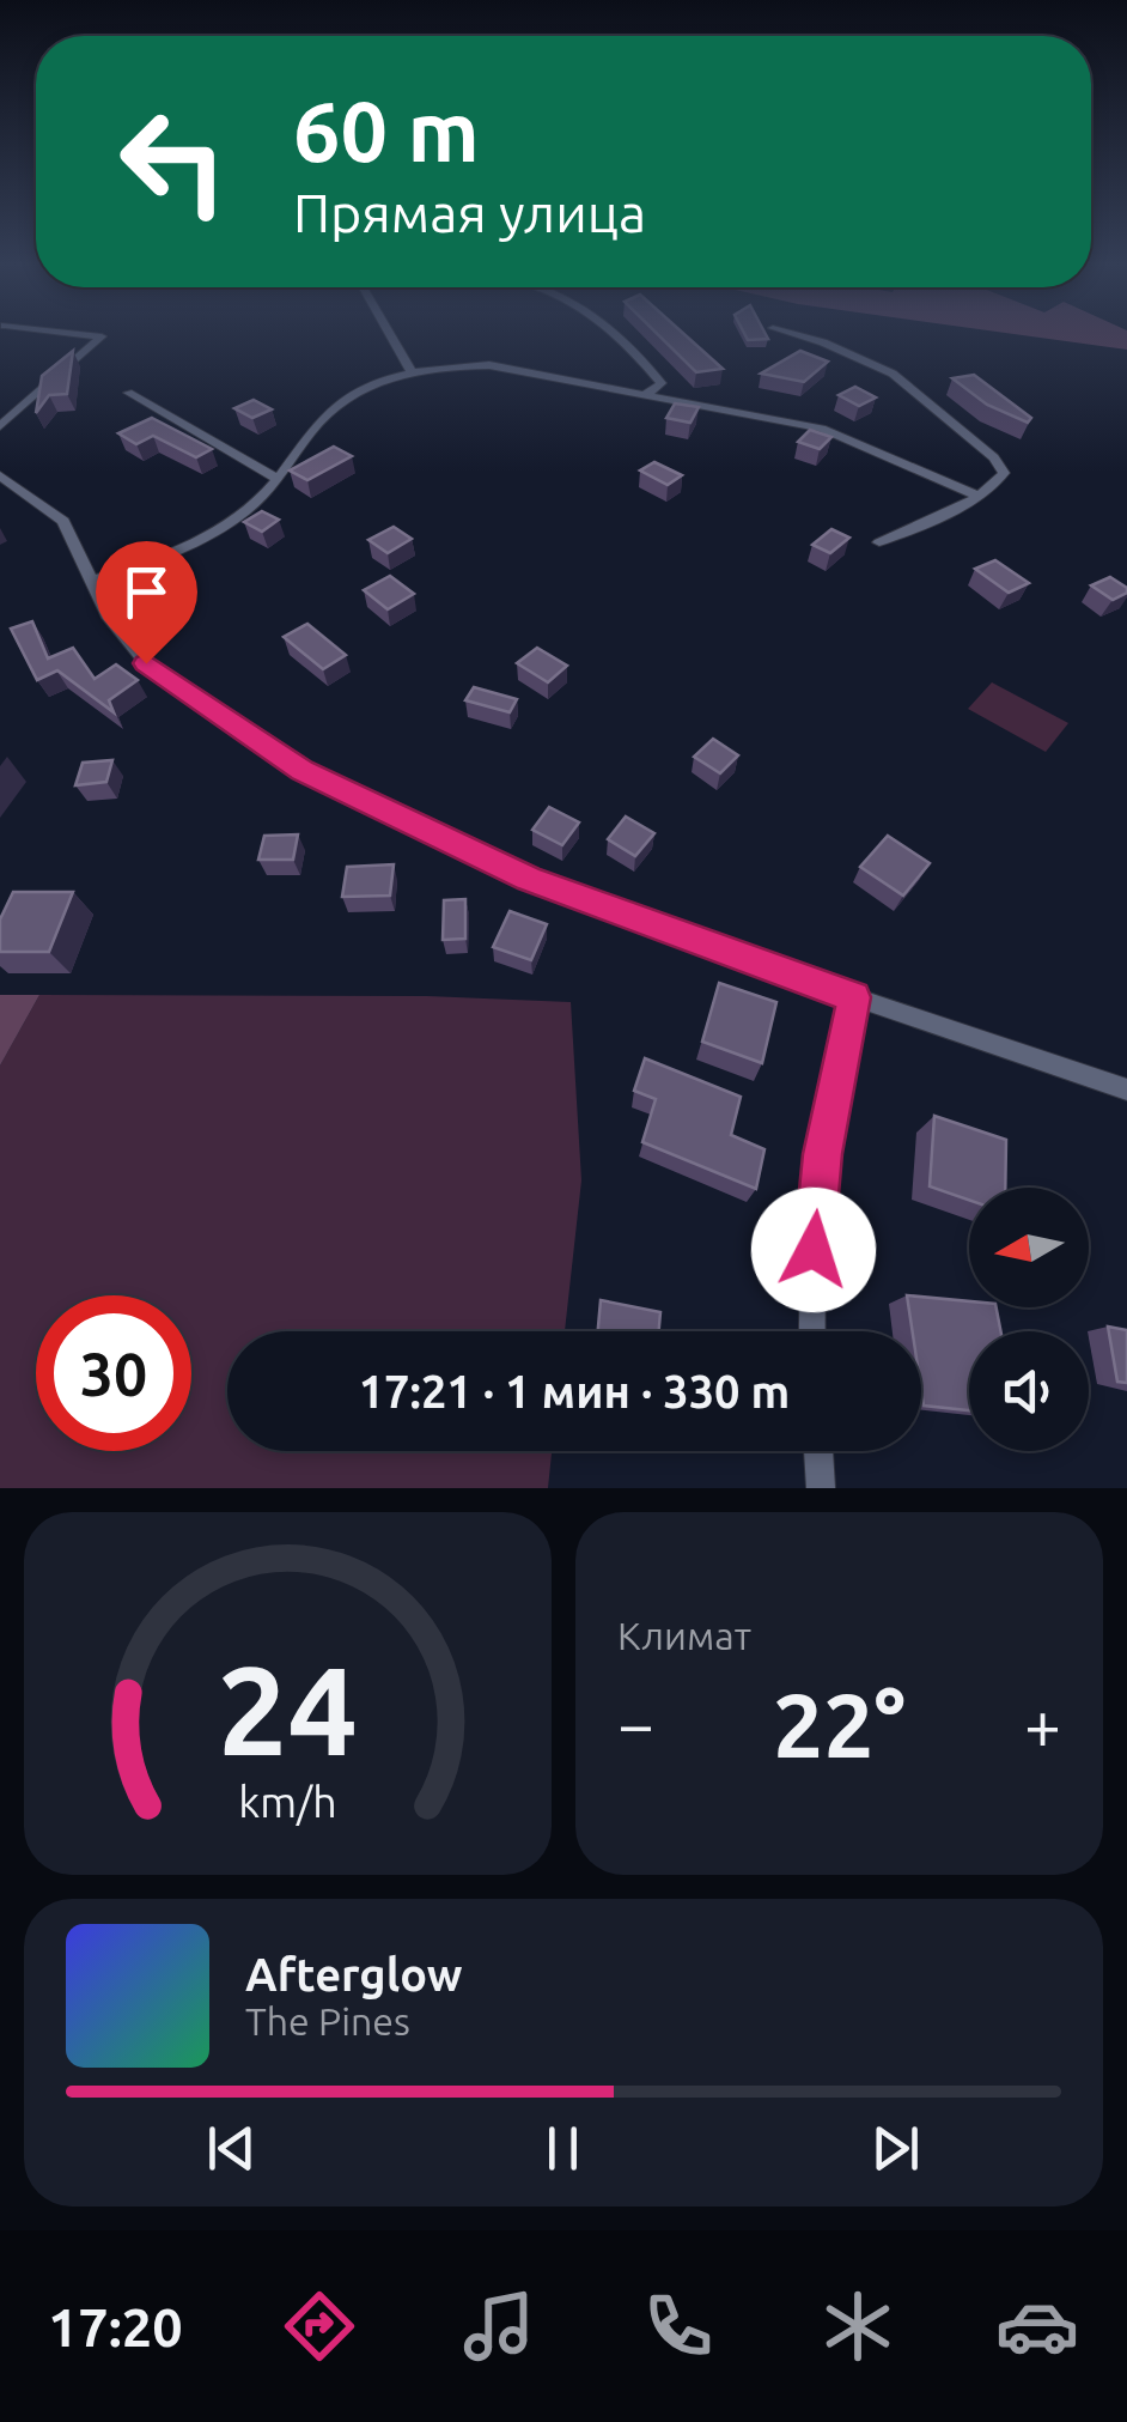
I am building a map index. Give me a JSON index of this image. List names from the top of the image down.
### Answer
{
  "north": "left",
  "page": {
    "turn": ["60 m", "Прямая улица"],
    "limit": "30",
    "trip": "17:21 · 1 мин · 330 m",
    "tile": "Климат",
    "heat": ["−", "22°", "+"],
    "song": ["Afterglow", "The Pines"],
    "tabs": "17:20",
    "gauge": ["24", "km/h"]
  }
}
